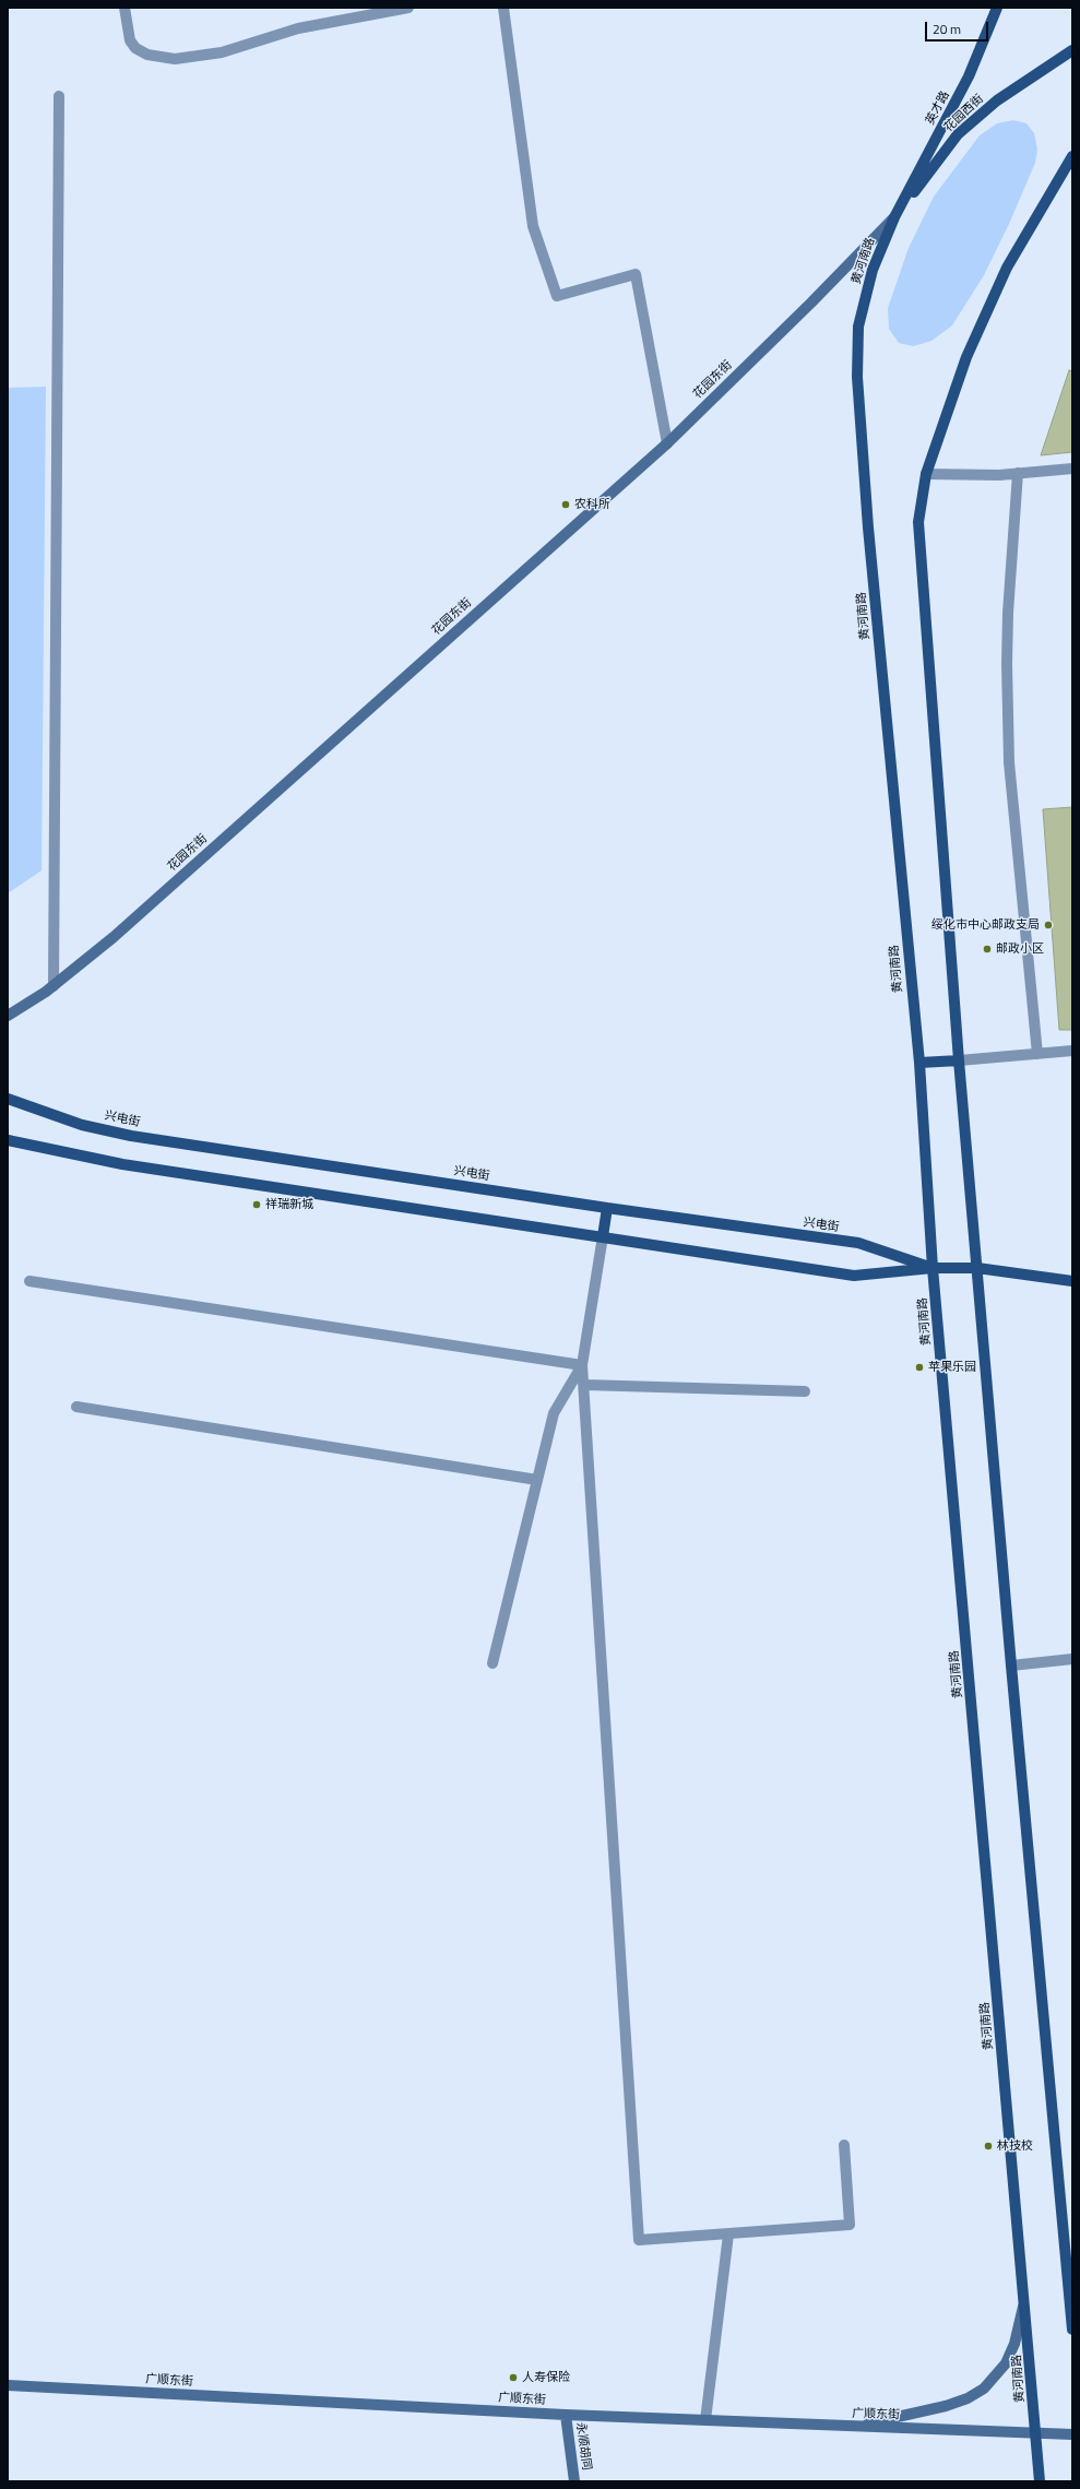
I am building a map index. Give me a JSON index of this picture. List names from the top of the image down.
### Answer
{
  "streets": {
    "main road": [
      "英才路",
      "花园西街",
      "黄河南路",
      "花园东街",
      "兴电街",
      "广顺东街",
      "永顺胡同"
    ]
  },
  "crossings": [
    ["英才路", "花园西街"],
    ["英才路", "黄河南路"],
    ["英才路", "花园东街"],
    ["花园西街", "黄河南路"],
    ["花园西街", "花园东街"],
    ["黄河南路", "花园东街"],
    ["黄河南路", "兴电街"],
    ["黄河南路", "广顺东街"],
    ["广顺东街", "永顺胡同"]
  ],
  "places": [
    "农科所",
    "绥化市中心邮政支局",
    "邮政小区",
    "祥瑞新城",
    "苹果乐园",
    "林技校",
    "人寿保险"
  ],
  "scale_bar": "20 m"
}
